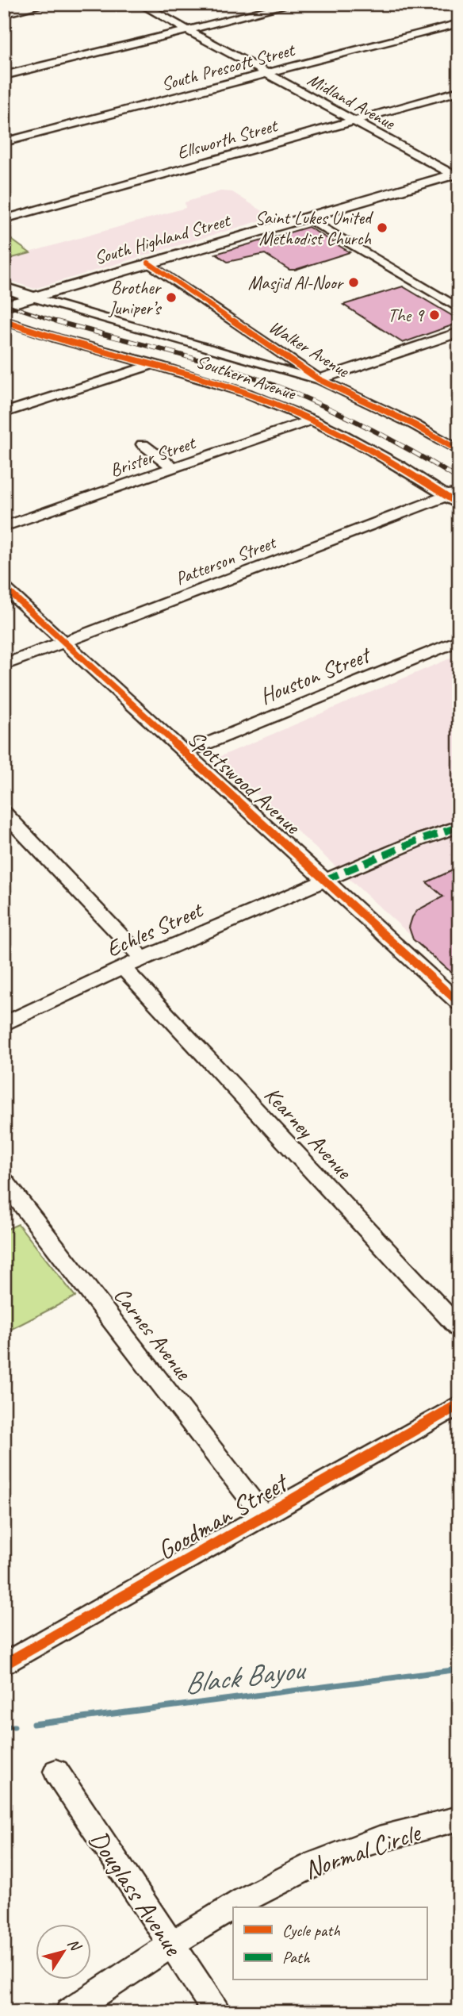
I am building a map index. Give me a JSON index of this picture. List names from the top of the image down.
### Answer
{
  "streets": {
    "main road": ["South Highland Street", "Southern Avenue"],
    "street": [
      "South Prescott Street",
      "Midland Avenue",
      "Ellsworth Street",
      "Walker Avenue",
      "Brister Street",
      "Patterson Street",
      "Houston Street",
      "Spottswood Avenue",
      "Echles Street",
      "Kearney Avenue",
      "Carnes Avenue",
      "Goodman Street",
      "Normal Circle",
      "Douglass Avenue"
    ]
  },
  "crossings": [
    ["South Prescott Street", "Midland Avenue"],
    ["Midland Avenue", "Ellsworth Street"],
    ["Midland Avenue", "South Highland Street"],
    ["South Highland Street", "Walker Avenue"],
    ["South Highland Street", "Southern Avenue"],
    ["Walker Avenue", "Southern Avenue"],
    ["Southern Avenue", "Brister Street"],
    ["Southern Avenue", "Patterson Street"],
    ["Patterson Street", "Spottswood Avenue"],
    ["Houston Street", "Spottswood Avenue"],
    ["Spottswood Avenue", "Echles Street"],
    ["Echles Street", "Kearney Avenue"],
    ["Carnes Avenue", "Goodman Street"],
    ["Normal Circle", "Douglass Avenue"]
  ],
  "water": ["Black Bayou"],
  "places": [
    "Saint Lukes United Methodist Church",
    "Masjid Al-Noor",
    "Brother Juniper’s",
    "The 9"
  ],
  "legend": ["Cycle path", "Path"],
  "north": "top right"
}
